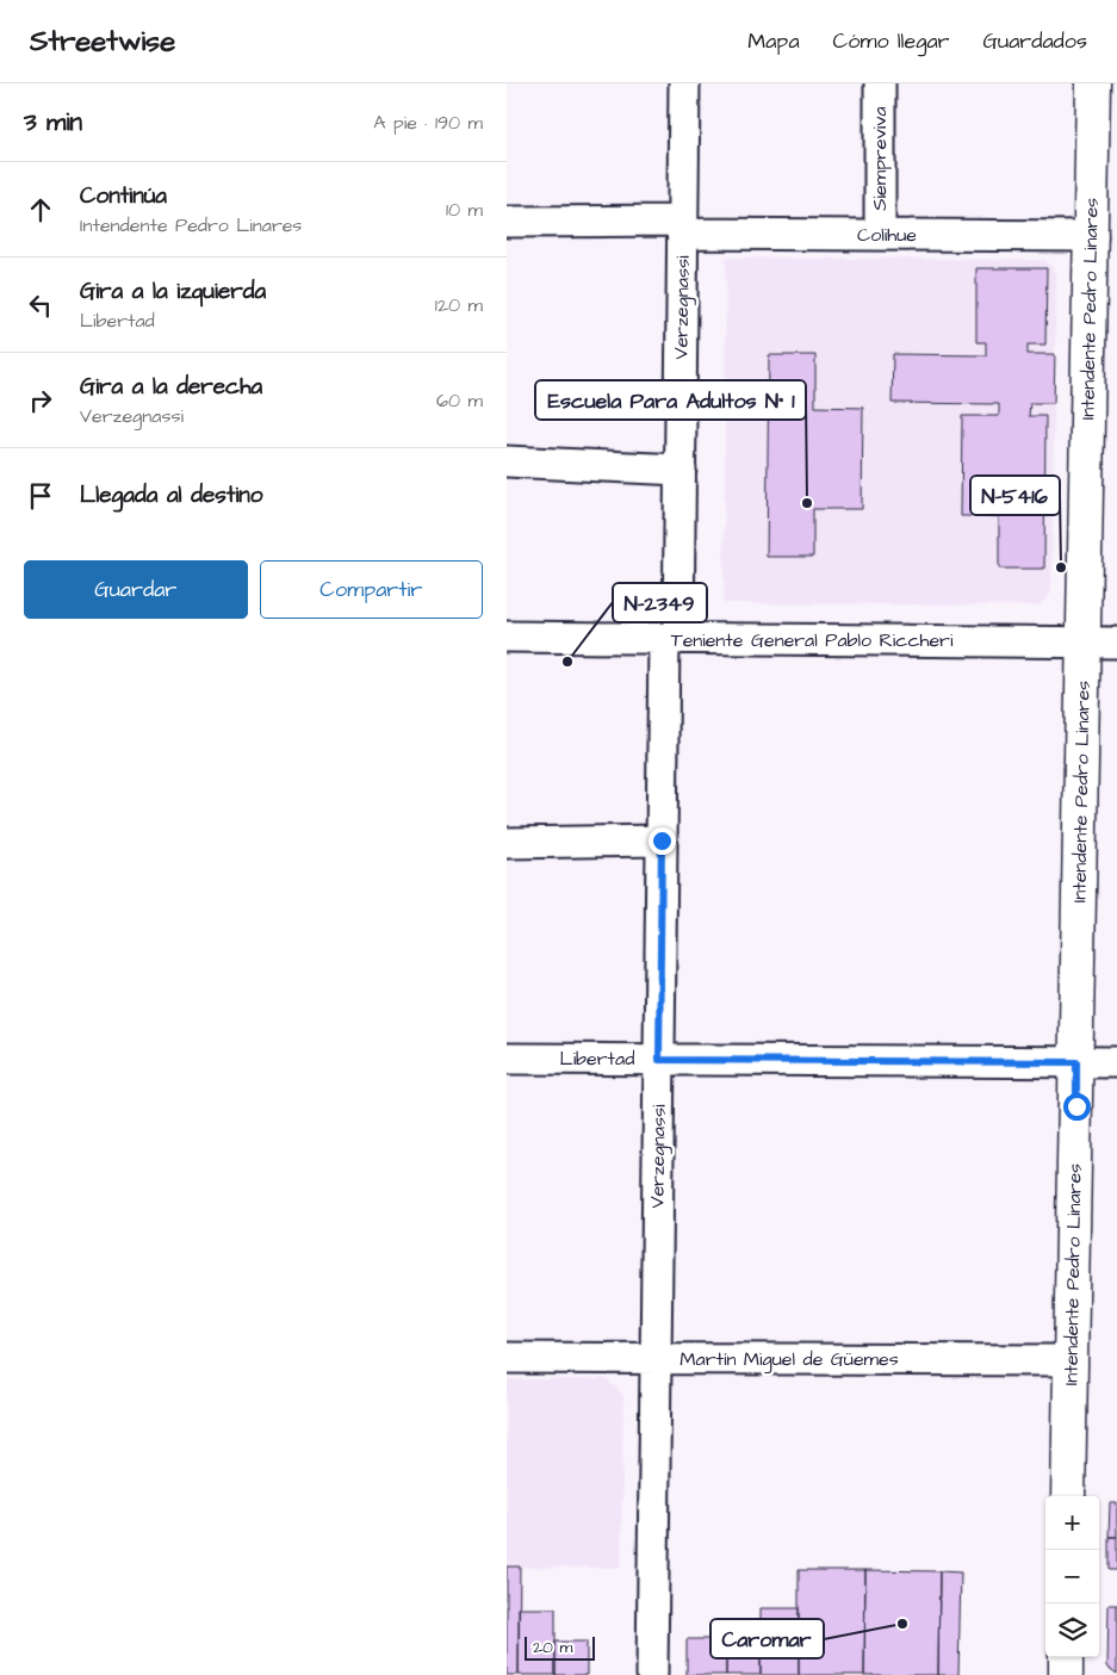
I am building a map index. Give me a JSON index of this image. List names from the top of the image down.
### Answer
{
  "streets": {
    "main road": ["Intendente Pedro Linares"],
    "street": [
      "Siempreviva",
      "Colihue",
      "Verzegnassi",
      "Teniente General Pablo Riccheri",
      "Libertad",
      "Martín Miguel de Güemes"
    ]
  },
  "crossings": [
    ["Siempreviva", "Colihue"],
    ["Colihue", "Verzegnassi"],
    ["Colihue", "Intendente Pedro Linares"],
    ["Verzegnassi", "Teniente General Pablo Riccheri"],
    ["Verzegnassi", "Libertad"],
    ["Verzegnassi", "Martín Miguel de Güemes"],
    ["Intendente Pedro Linares", "Teniente General Pablo Riccheri"],
    ["Intendente Pedro Linares", "Libertad"],
    ["Intendente Pedro Linares", "Martín Miguel de Güemes"]
  ],
  "places": [
    "Escuela Para Adultos N° 1",
    "N-5416",
    "N-2349",
    "Caromar"
  ],
  "scale_bar": "20 m",
  "page": {
    "header": "Streetwise",
    "nav": ["Mapa", "Cómo llegar", "Guardados"],
    "heading": ["3 min", "A pie · 190 m"],
    "list": [
      ["Continúa", "Intendente Pedro Linares", "10 m"],
      ["Gira a la izquierda", "Libertad", "120 m"],
      ["Gira a la derecha", "Verzegnassi", "60 m"],
      "Llegada al destino"
    ],
    "buttons": ["Guardar", "Compartir"],
    "map_buttons": ["+", "−"],
    "scale": "20 m"
  }
}
